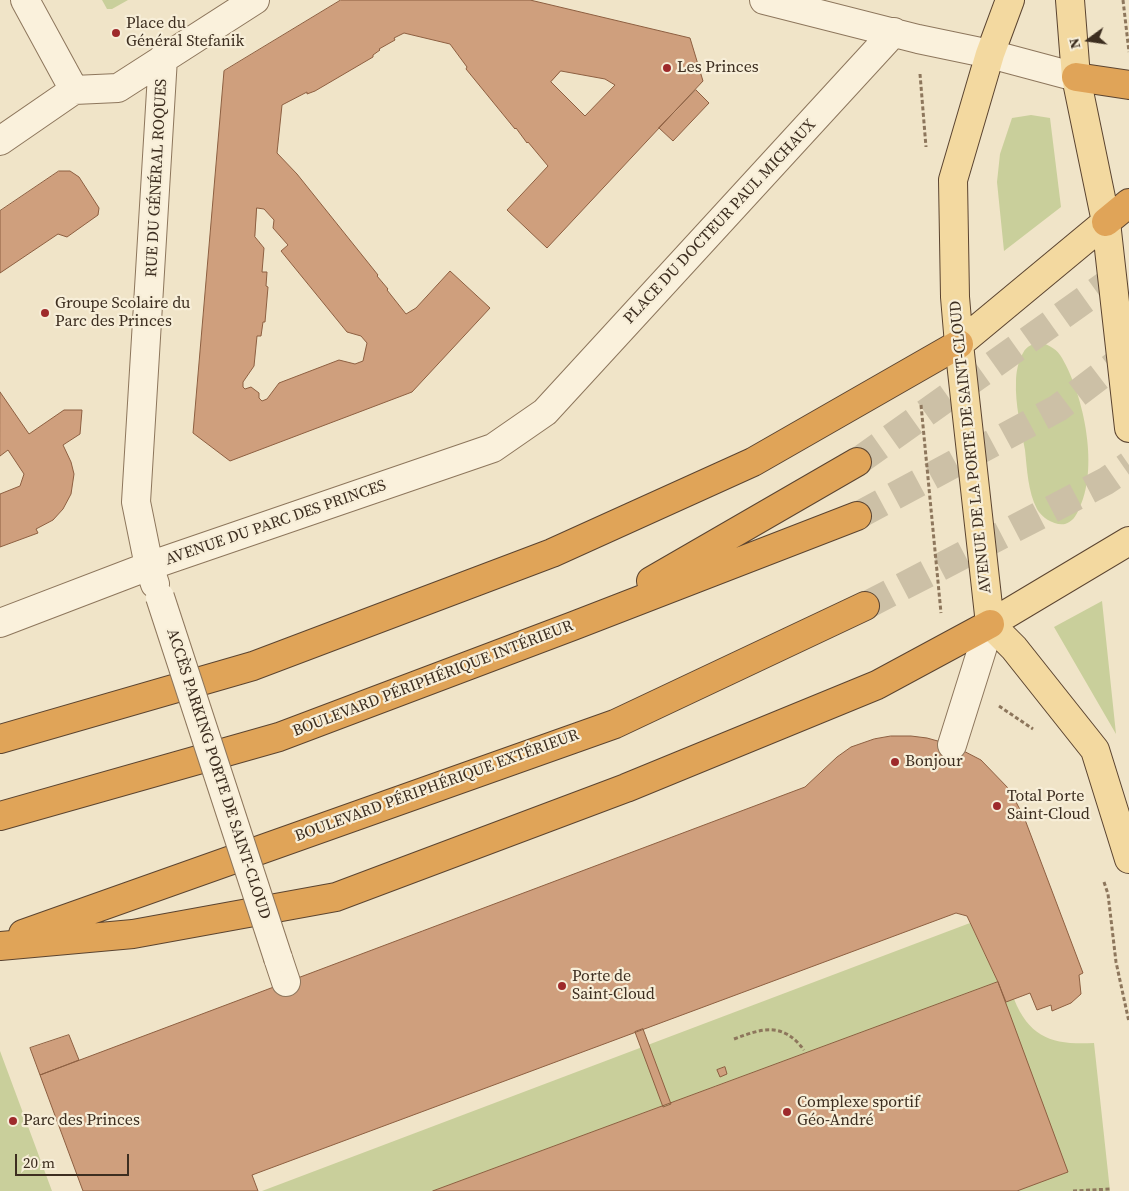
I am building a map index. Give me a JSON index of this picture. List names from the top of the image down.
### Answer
{
  "streets": {
    "highway": ["BOULEVARD PÉRIPHÉRIQUE INTÉRIEUR", "BOULEVARD PÉRIPHÉRIQUE EXTÉRIEUR"],
    "main road": ["AVENUE DE LA PORTE DE SAINT-CLOUD"],
    "street": [
      "RUE DU GÉNÉRAL ROQUES",
      "PLACE DU DOCTEUR PAUL MICHAUX",
      "AVENUE DU PARC DES PRINCES",
      "ACCÈS PARKING PORTE DE SAINT-CLOUD"
    ]
  },
  "crossings": [
    ["RUE DU GÉNÉRAL ROQUES", "AVENUE DU PARC DES PRINCES"],
    ["RUE DU GÉNÉRAL ROQUES", "ACCÈS PARKING PORTE DE SAINT-CLOUD"],
    ["PLACE DU DOCTEUR PAUL MICHAUX", "AVENUE DU PARC DES PRINCES"],
    ["AVENUE DU PARC DES PRINCES", "ACCÈS PARKING PORTE DE SAINT-CLOUD"]
  ],
  "places": [
    "Place du Général Stefanik",
    "Les Princes",
    "Groupe Scolaire du Parc des Princes",
    "Bonjour",
    "Total Porte Saint-Cloud",
    "Porte de Saint-Cloud",
    "Complexe sportif Géo-André",
    "Parc des Princes"
  ],
  "scale_bar": "20 m",
  "north": "left"
}
